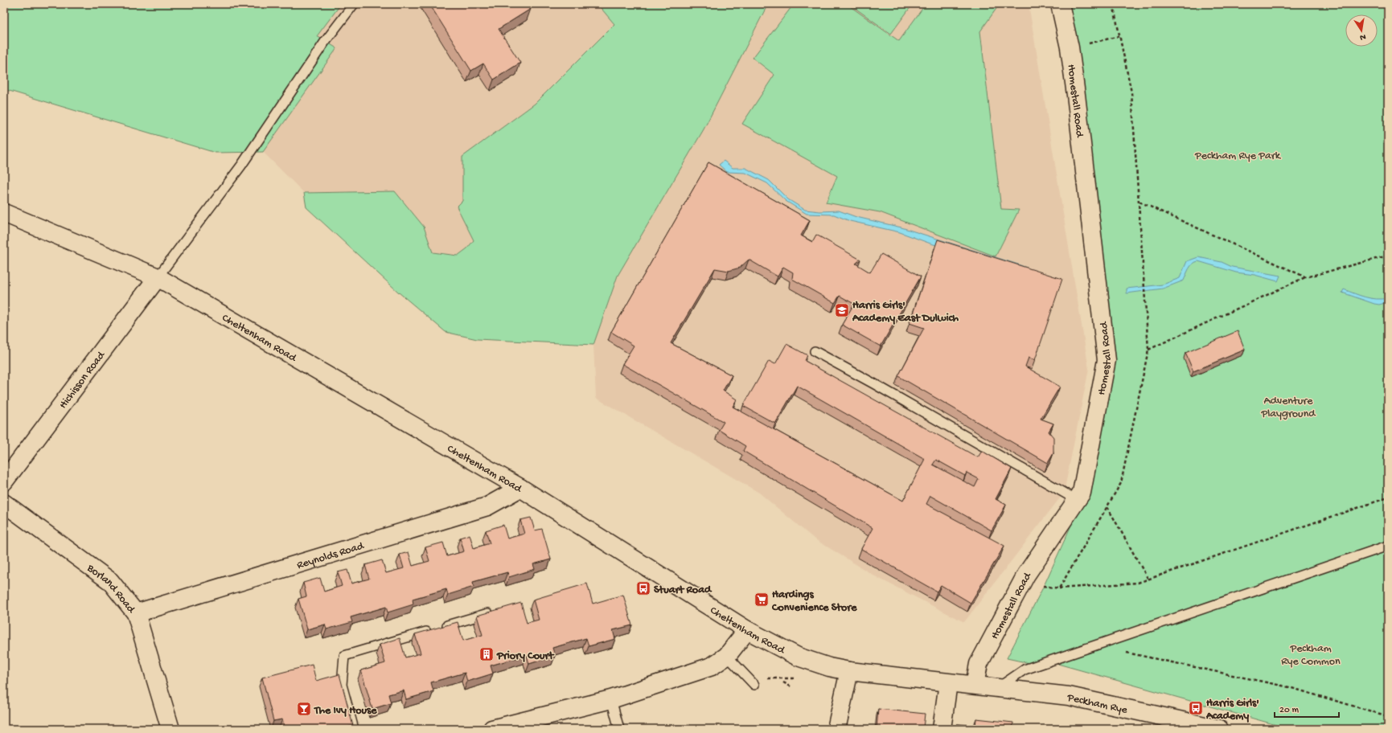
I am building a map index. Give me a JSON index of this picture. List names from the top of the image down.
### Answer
{
  "streets": {
    "street": [
      "Homestall Road",
      "Cheltenham Road",
      "Hichisson Road",
      "Reynolds Road",
      "Borland Road",
      "Peckham Rye"
    ]
  },
  "crossings": [
    ["Homestall Road", "Cheltenham Road"],
    ["Homestall Road", "Peckham Rye"],
    ["Cheltenham Road", "Hichisson Road"],
    ["Cheltenham Road", "Reynolds Road"],
    ["Cheltenham Road", "Peckham Rye"],
    ["Reynolds Road", "Borland Road"]
  ],
  "parks": ["Peckham Rye Park", "Adventure Playground", "Peckham Rye Common"],
  "places": {
    "school or university": ["Harris Girls' Academy East Dulwich"],
    "bus stop": ["Stuart Road", "Harris Girls' Academy"],
    "supermarket": ["Hardings Convenience Store"],
    "building": ["Priory Court"],
    "bar": ["The Ivy House"]
  },
  "scale_bar": "20 m",
  "north": "bottom"
}
